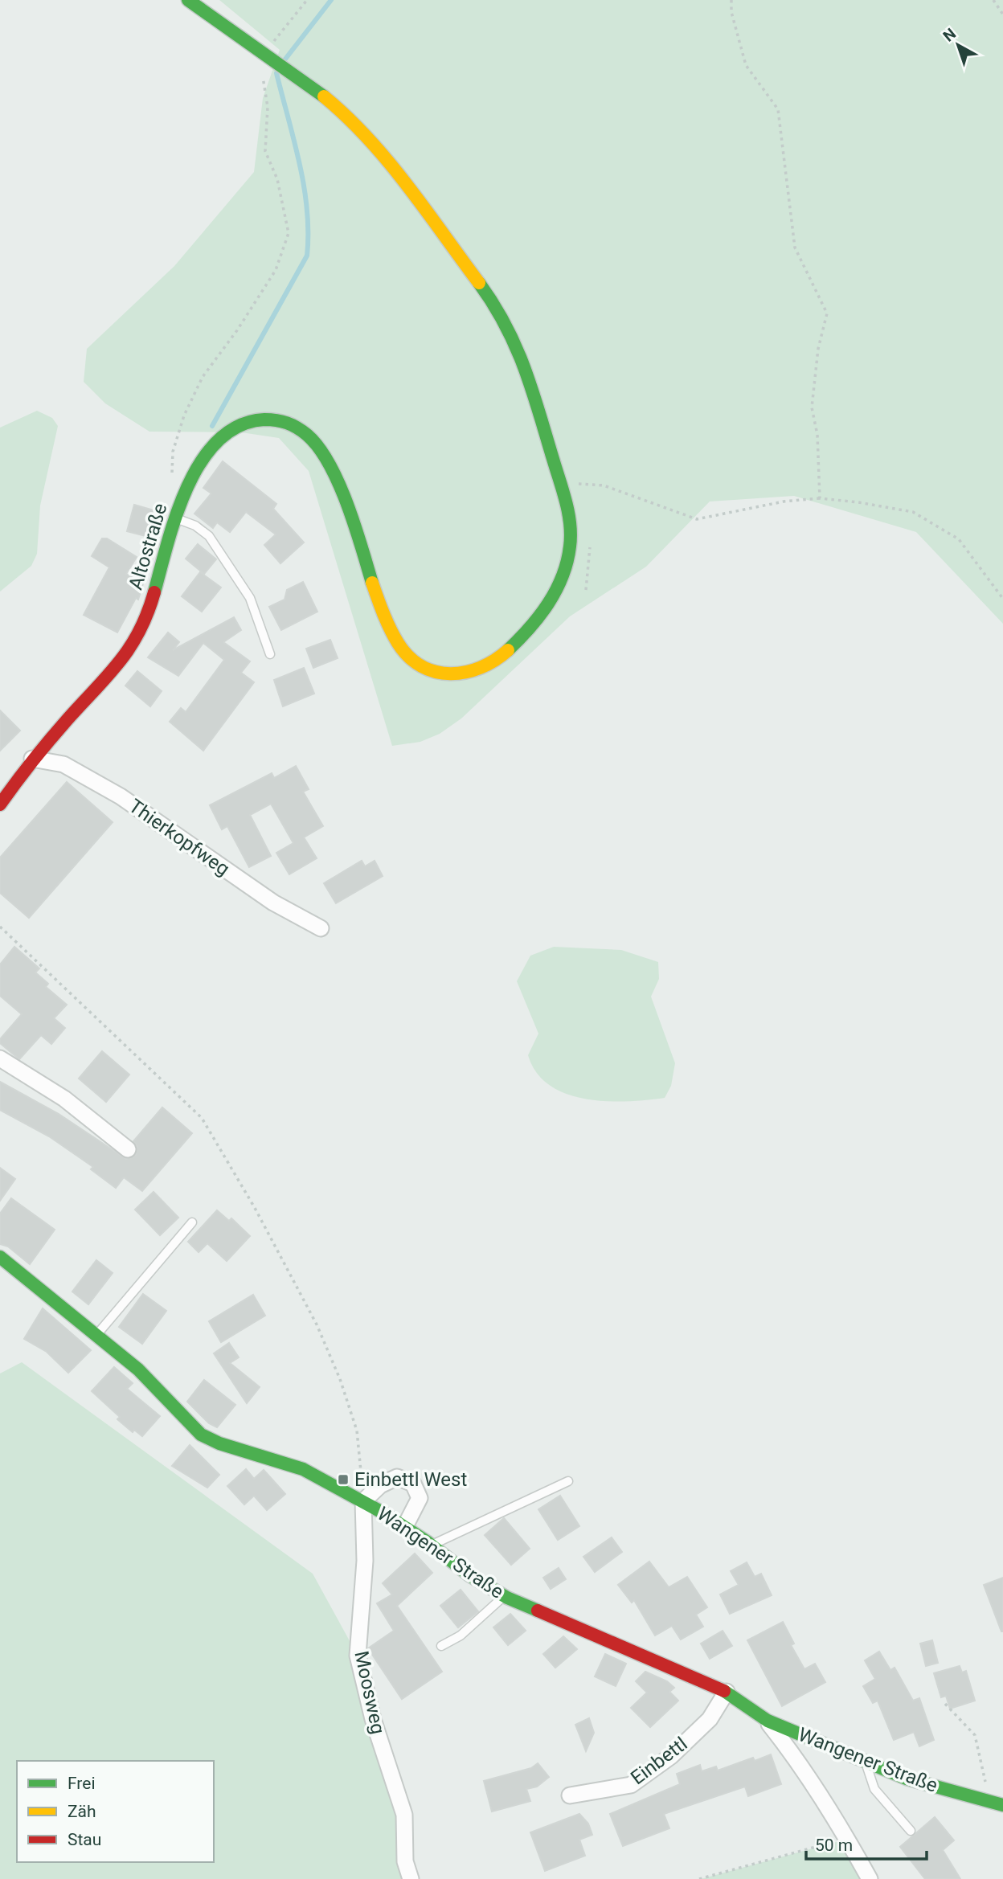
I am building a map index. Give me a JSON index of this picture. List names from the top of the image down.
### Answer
{
  "streets": {
    "street": [
      "Altostraße",
      "Thierkopfweg",
      "Wangener Straße",
      "Moosweg",
      "Einbettl"
    ]
  },
  "crossings": [
    ["Altostraße", "Thierkopfweg"],
    ["Wangener Straße", "Moosweg"],
    ["Wangener Straße", "Einbettl"]
  ],
  "places": {
    "transit": ["Einbettl West"]
  },
  "legend": ["Frei", "Zäh", "Stau"],
  "scale_bar": "50 m",
  "north": "top left"
}
